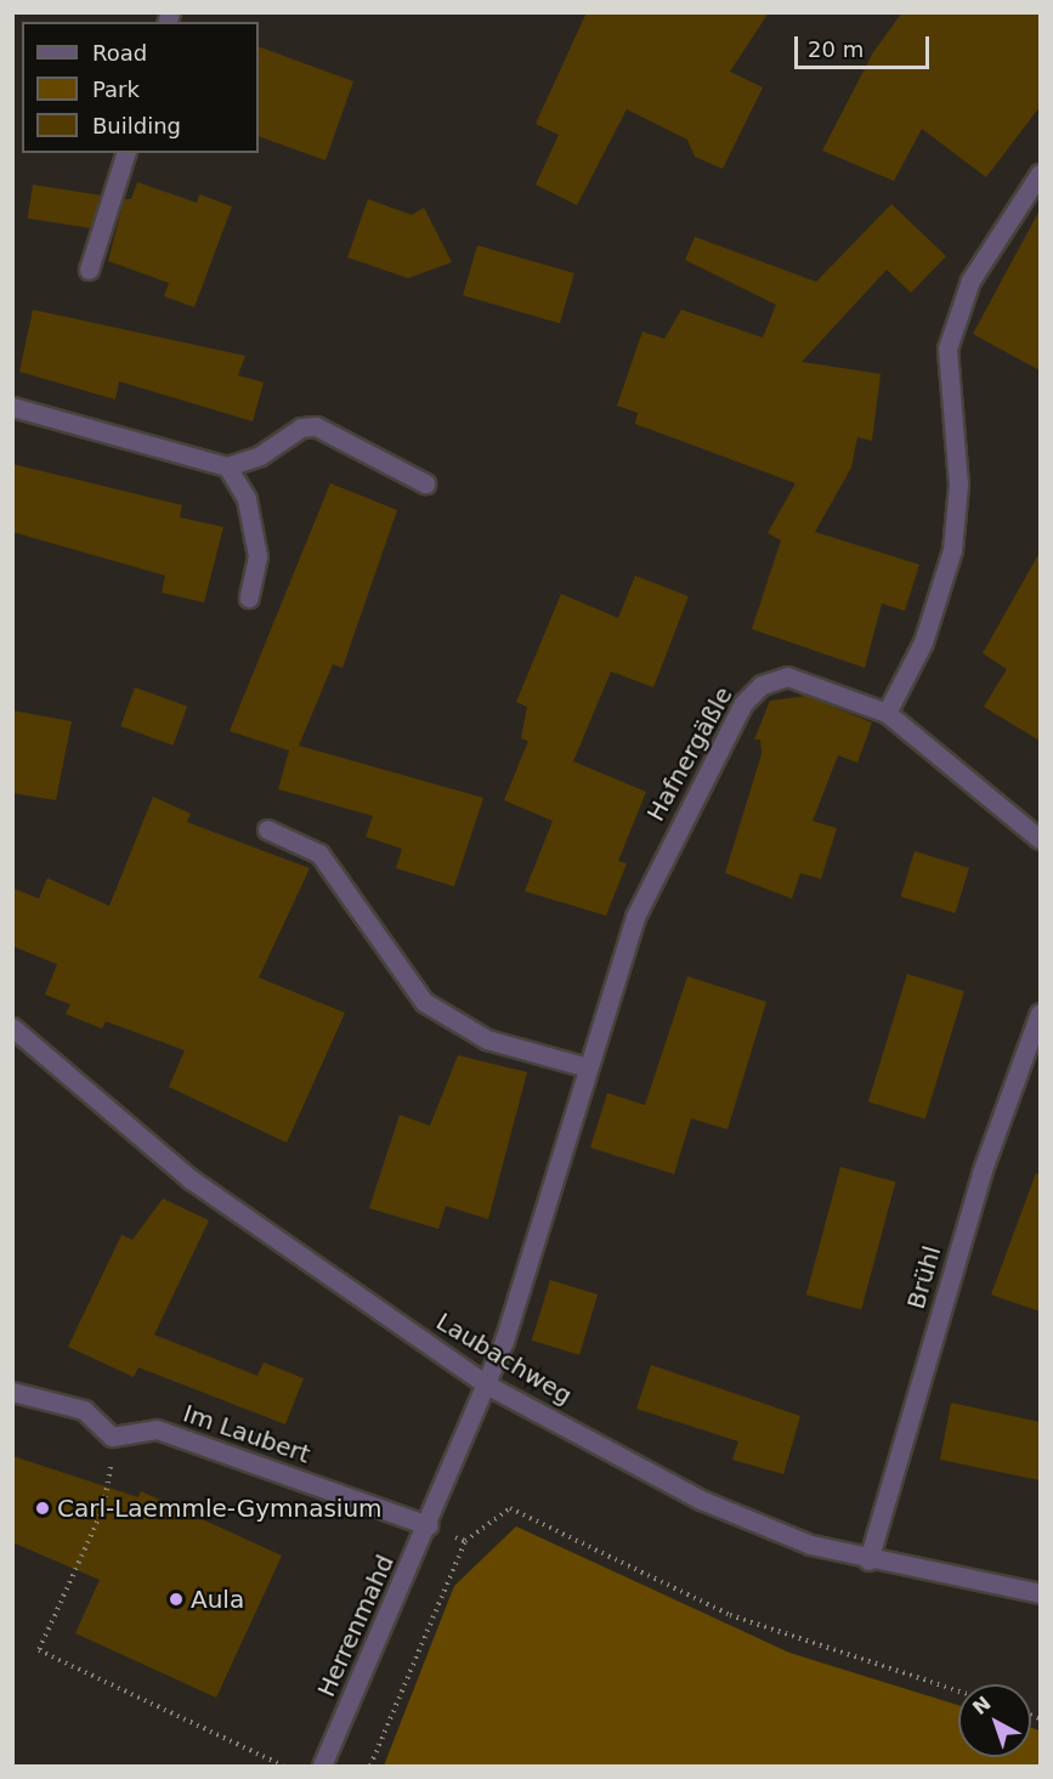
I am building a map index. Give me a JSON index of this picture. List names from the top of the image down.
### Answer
{
  "streets": {
    "street": [
      "Hafnergäßle",
      "Brühl",
      "Laubachweg",
      "Im Laubert",
      "Herrenmahd"
    ]
  },
  "crossings": [
    ["Hafnergäßle", "Laubachweg"],
    ["Hafnergäßle", "Herrenmahd"],
    ["Brühl", "Laubachweg"],
    ["Laubachweg", "Herrenmahd"],
    ["Im Laubert", "Herrenmahd"]
  ],
  "places": ["Carl-Laemmle-Gymnasium", "Aula"],
  "legend": ["Road", "Park", "Building"],
  "scale_bar": "20 m",
  "north": "top left"
}
